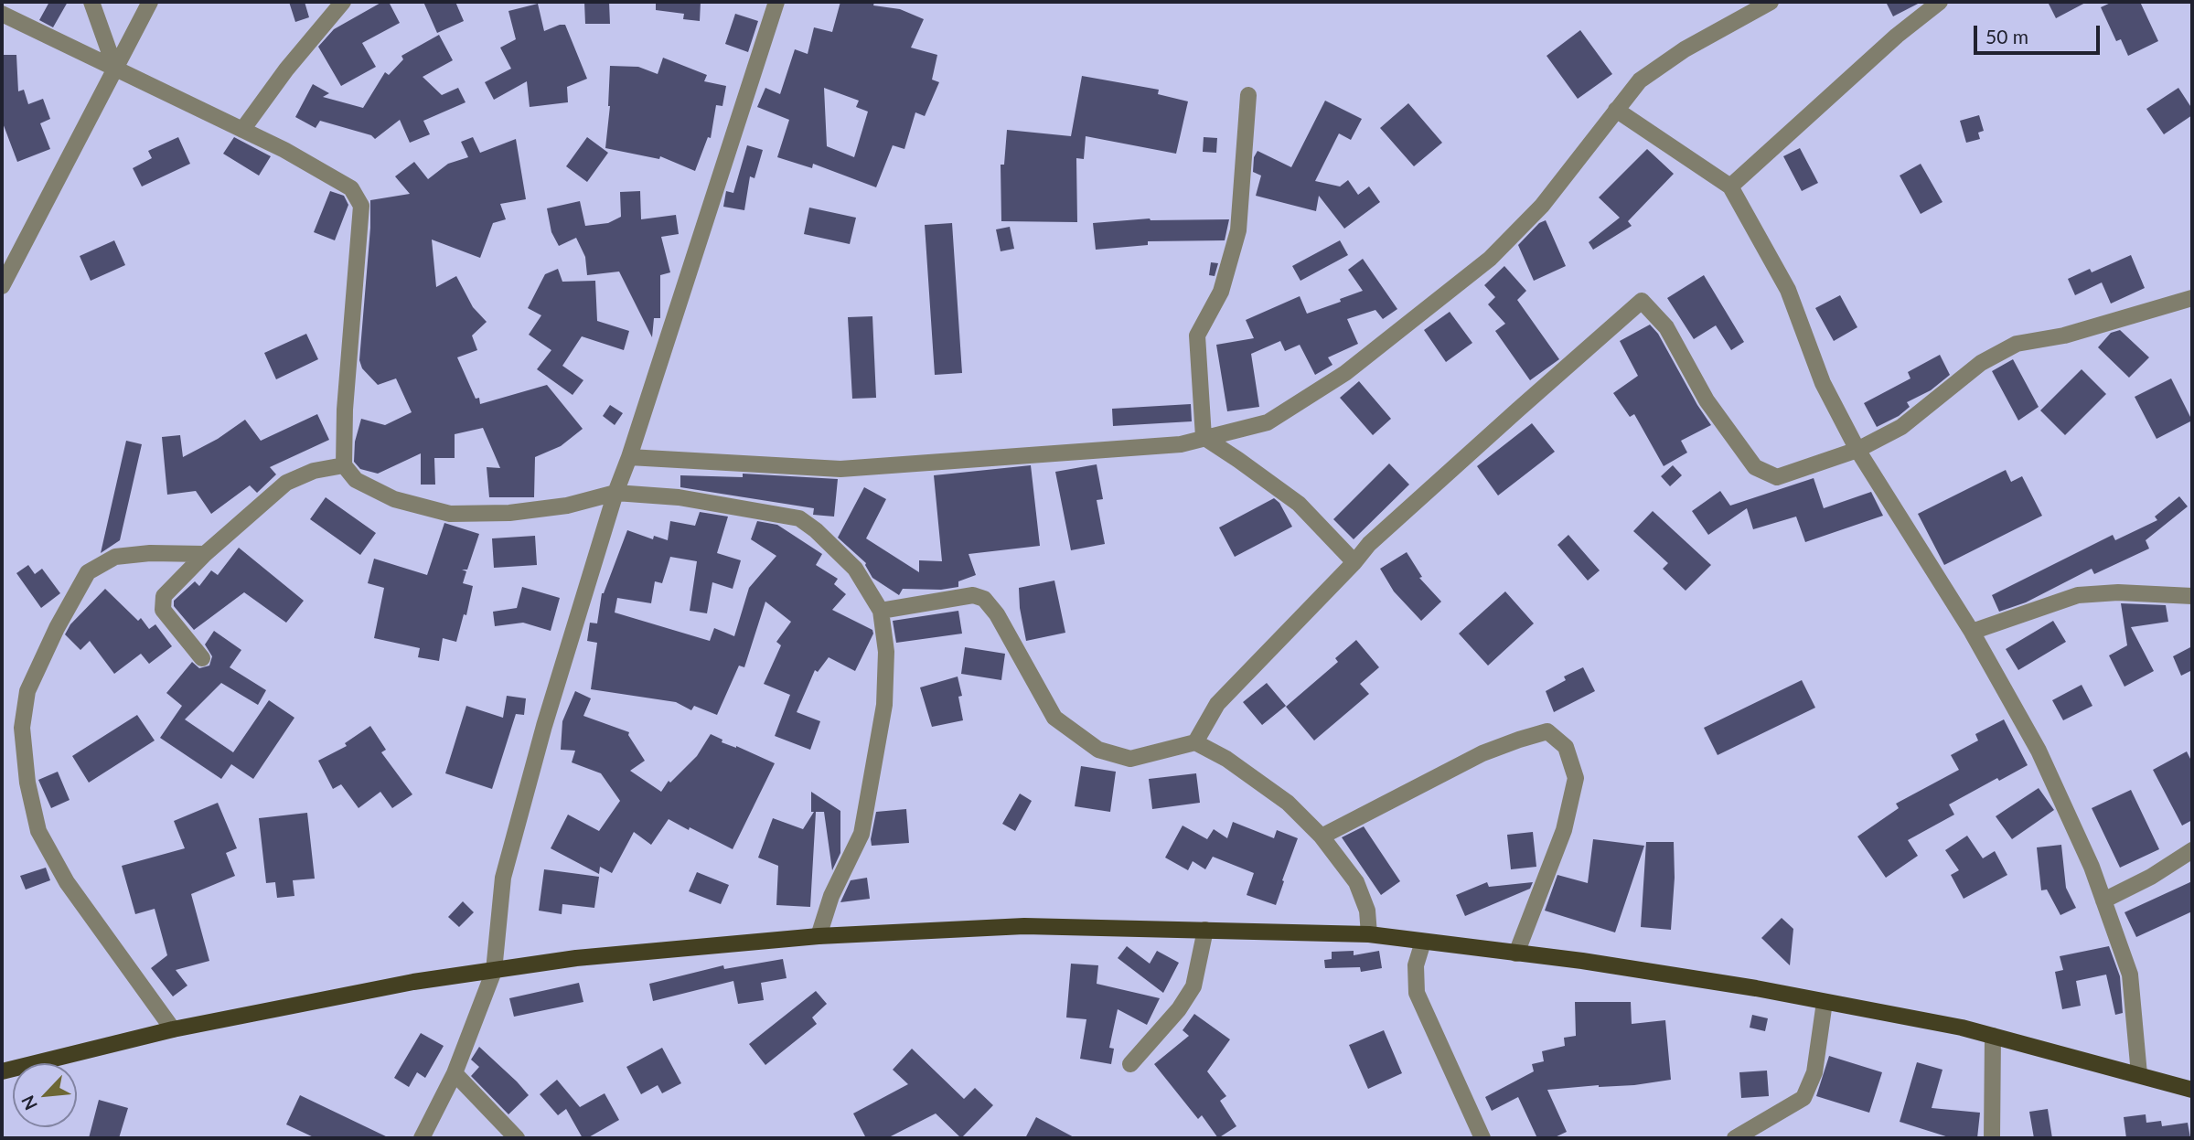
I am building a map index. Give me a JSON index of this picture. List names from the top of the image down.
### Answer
{
  "scale_bar": "50 m",
  "north": "bottom left"
}
